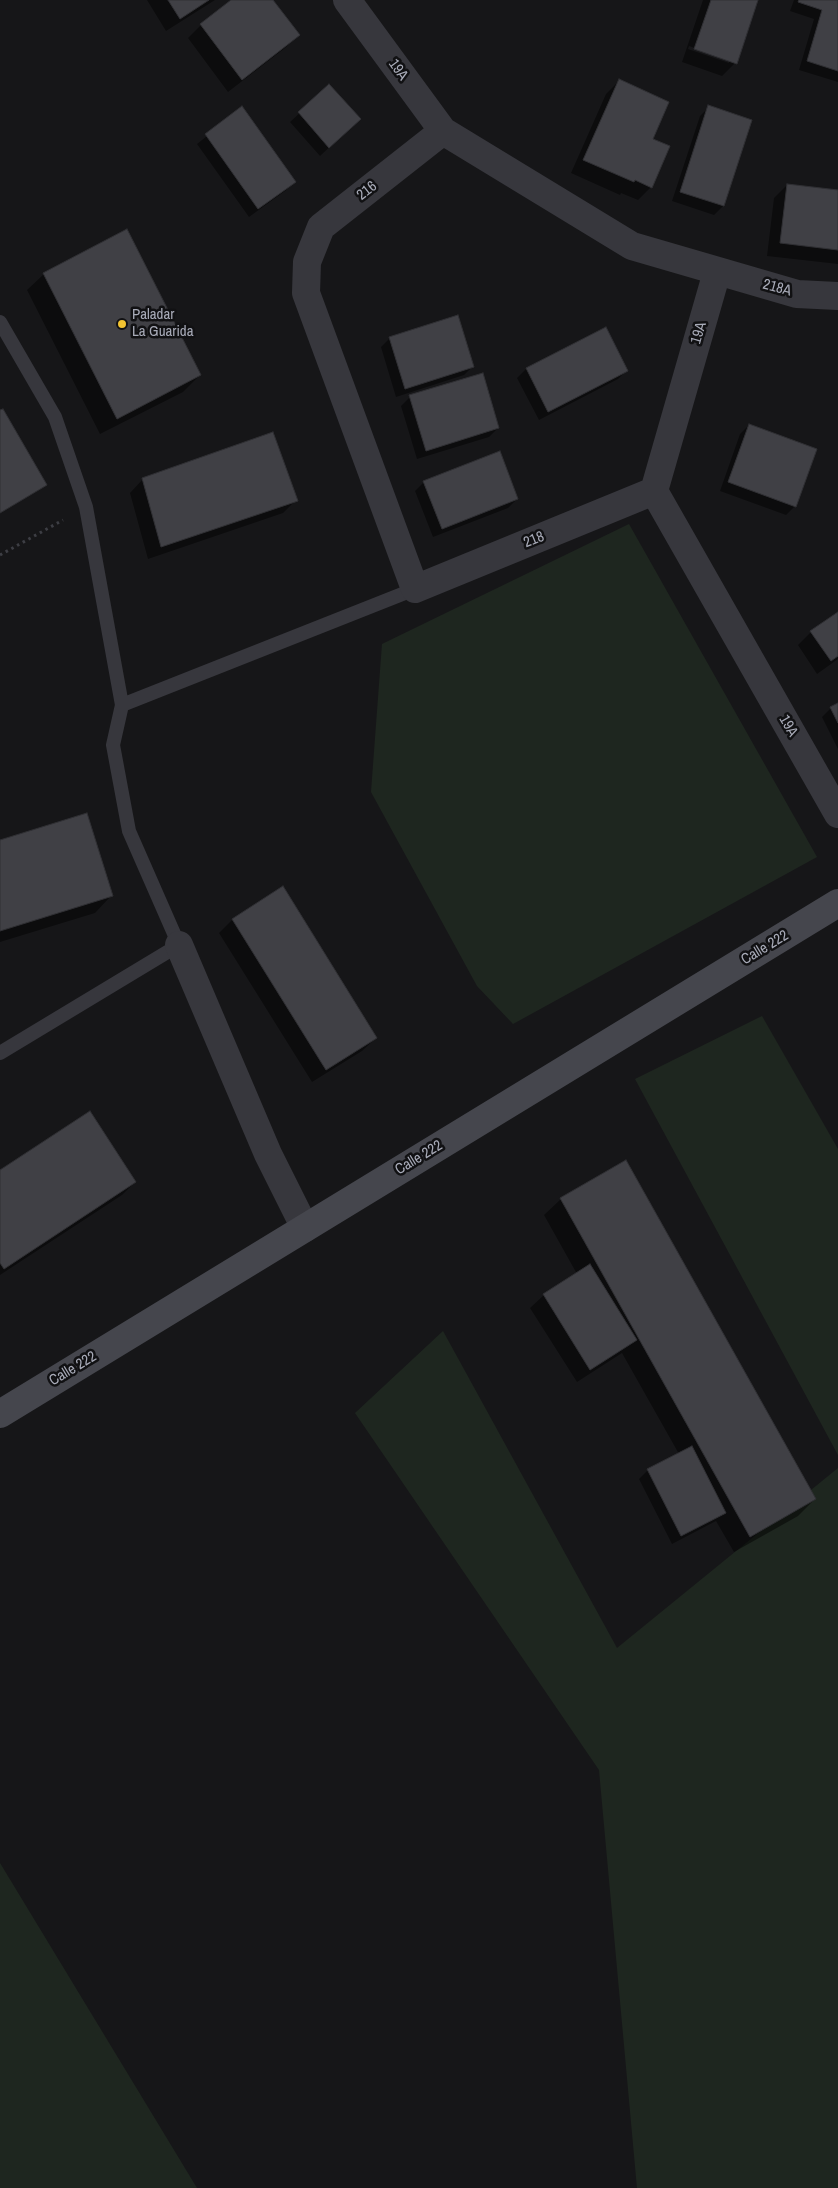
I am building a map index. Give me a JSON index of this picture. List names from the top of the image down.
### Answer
{
  "streets": {
    "main road": ["Calle 222"],
    "street": [
      "19A",
      "216",
      "218A",
      "218"
    ]
  },
  "crossings": [
    ["19A", "216"],
    ["19A", "218A"],
    ["19A", "218"],
    ["216", "218"]
  ],
  "places": ["Paladar La Guarida"]
}
